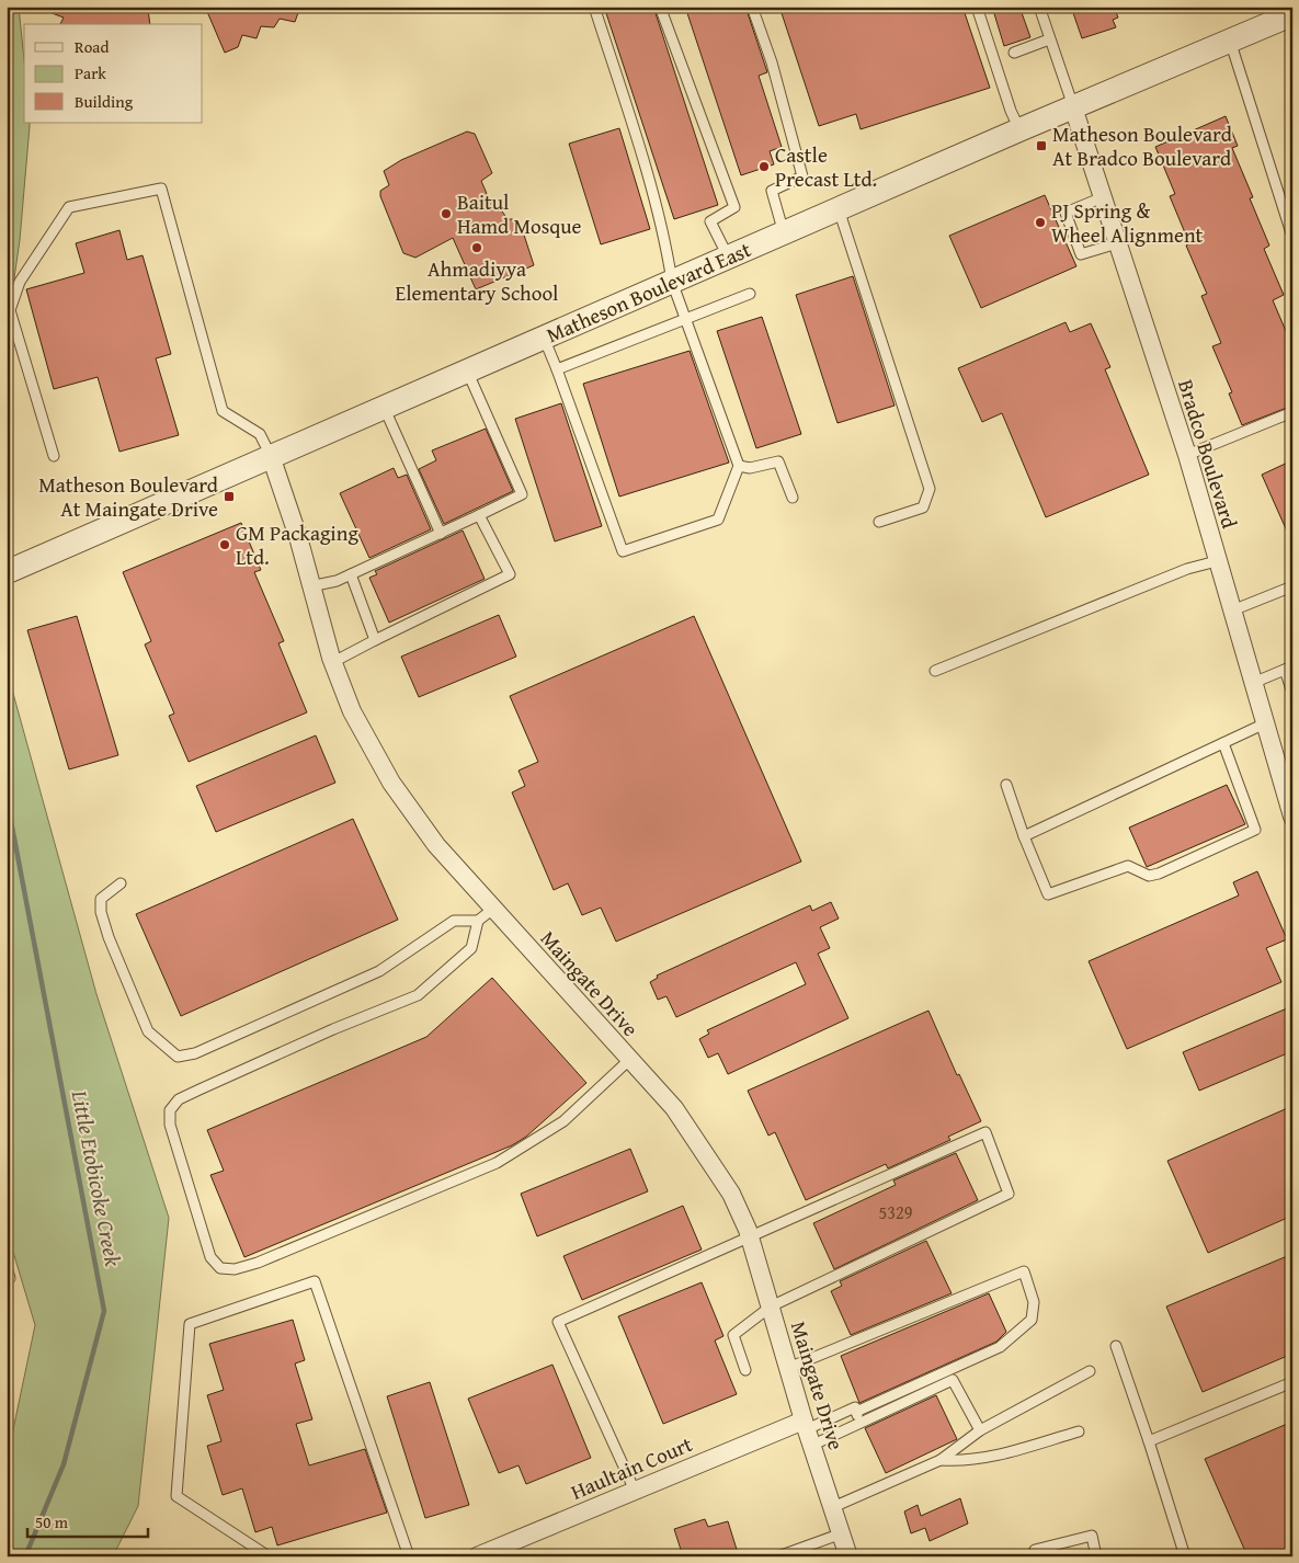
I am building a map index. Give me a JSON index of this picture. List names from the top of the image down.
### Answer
{
  "streets": {
    "street": [
      "Matheson Boulevard East",
      "Bradco Boulevard",
      "Maingate Drive",
      "Haultain Court"
    ]
  },
  "crossings": [
    ["Matheson Boulevard East", "Bradco Boulevard"],
    ["Matheson Boulevard East", "Maingate Drive"],
    ["Maingate Drive", "Haultain Court"]
  ],
  "water": ["Little Etobicoke Creek"],
  "places": {
    "transit": ["Matheson Boulevard At Bradco Boulevard", "Matheson Boulevard At Maingate Drive"],
    "other": [
      "Castle Precast Ltd.",
      "Baitul Hamd Mosque",
      "PJ Spring & Wheel Alignment",
      "Ahmadiyya Elementary School",
      "GM Packaging Ltd."
    ]
  },
  "house_numbers": ["5329"],
  "legend": ["Road", "Park", "Building"],
  "scale_bar": "50 m"
}
